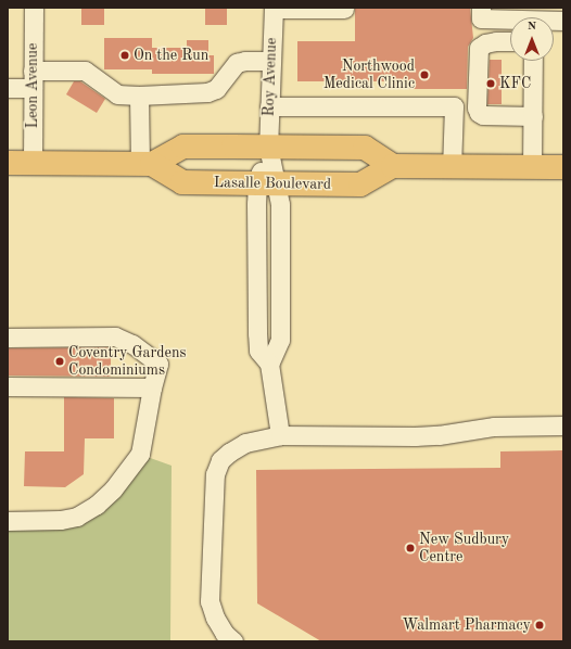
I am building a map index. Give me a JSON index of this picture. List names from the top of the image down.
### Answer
{
  "streets": {
    "main road": ["Lasalle Boulevard"],
    "street": ["Roy Avenue", "Leon Avenue"]
  },
  "crossings": [
    ["Roy Avenue", "Lasalle Boulevard"]
  ],
  "places": [
    "On the Run",
    "Northwood Medical Clinic",
    "KFC",
    "Coventry Gardens Condominiums",
    "New Sudbury Centre",
    "Walmart Pharmacy"
  ],
  "north": "top"
}
